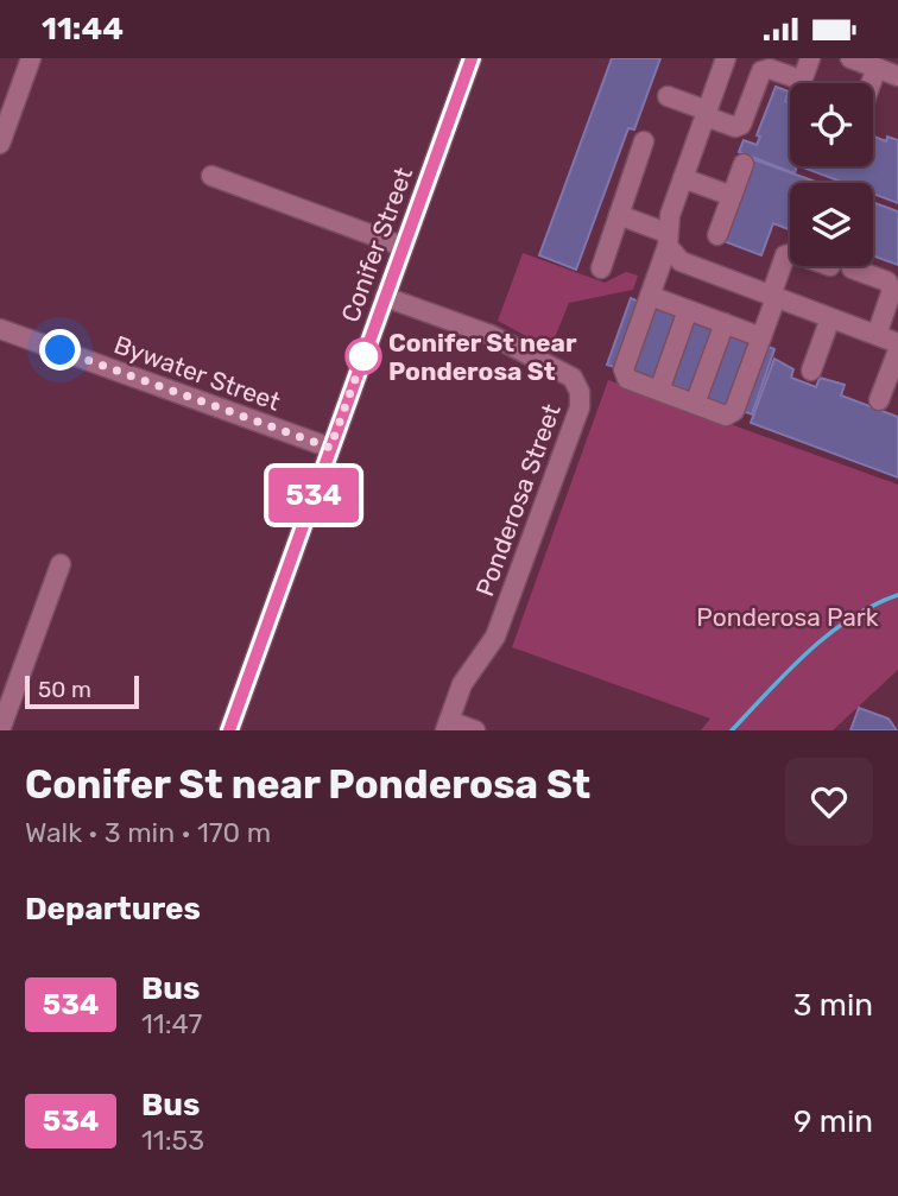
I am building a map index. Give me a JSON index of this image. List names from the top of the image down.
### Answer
{
  "streets": {
    "street": ["Conifer Street", "Bywater Street", "Ponderosa Street"]
  },
  "crossings": [
    ["Conifer Street", "Bywater Street"],
    ["Conifer Street", "Ponderosa Street"]
  ],
  "parks": ["Ponderosa Park"],
  "places": ["Conifer St near Ponderosa St"],
  "lines": ["bus line 534"],
  "scale_bar": "50 m",
  "page": {
    "status": "11:44",
    "on_map": "534",
    "scale": "50 m",
    "heading": [
      ["Conifer St near Ponderosa St", "Walk · 3 min · 170 m"],
      "Departures"
    ],
    "list": [
      {
        "mark": "534",
        "name": "Bus",
        "note": "11:47",
        "value": "3 min"
      },
      {
        "mark": "534",
        "name": "Bus",
        "note": "11:53",
        "value": "9 min"
      }
    ]
  }
}
